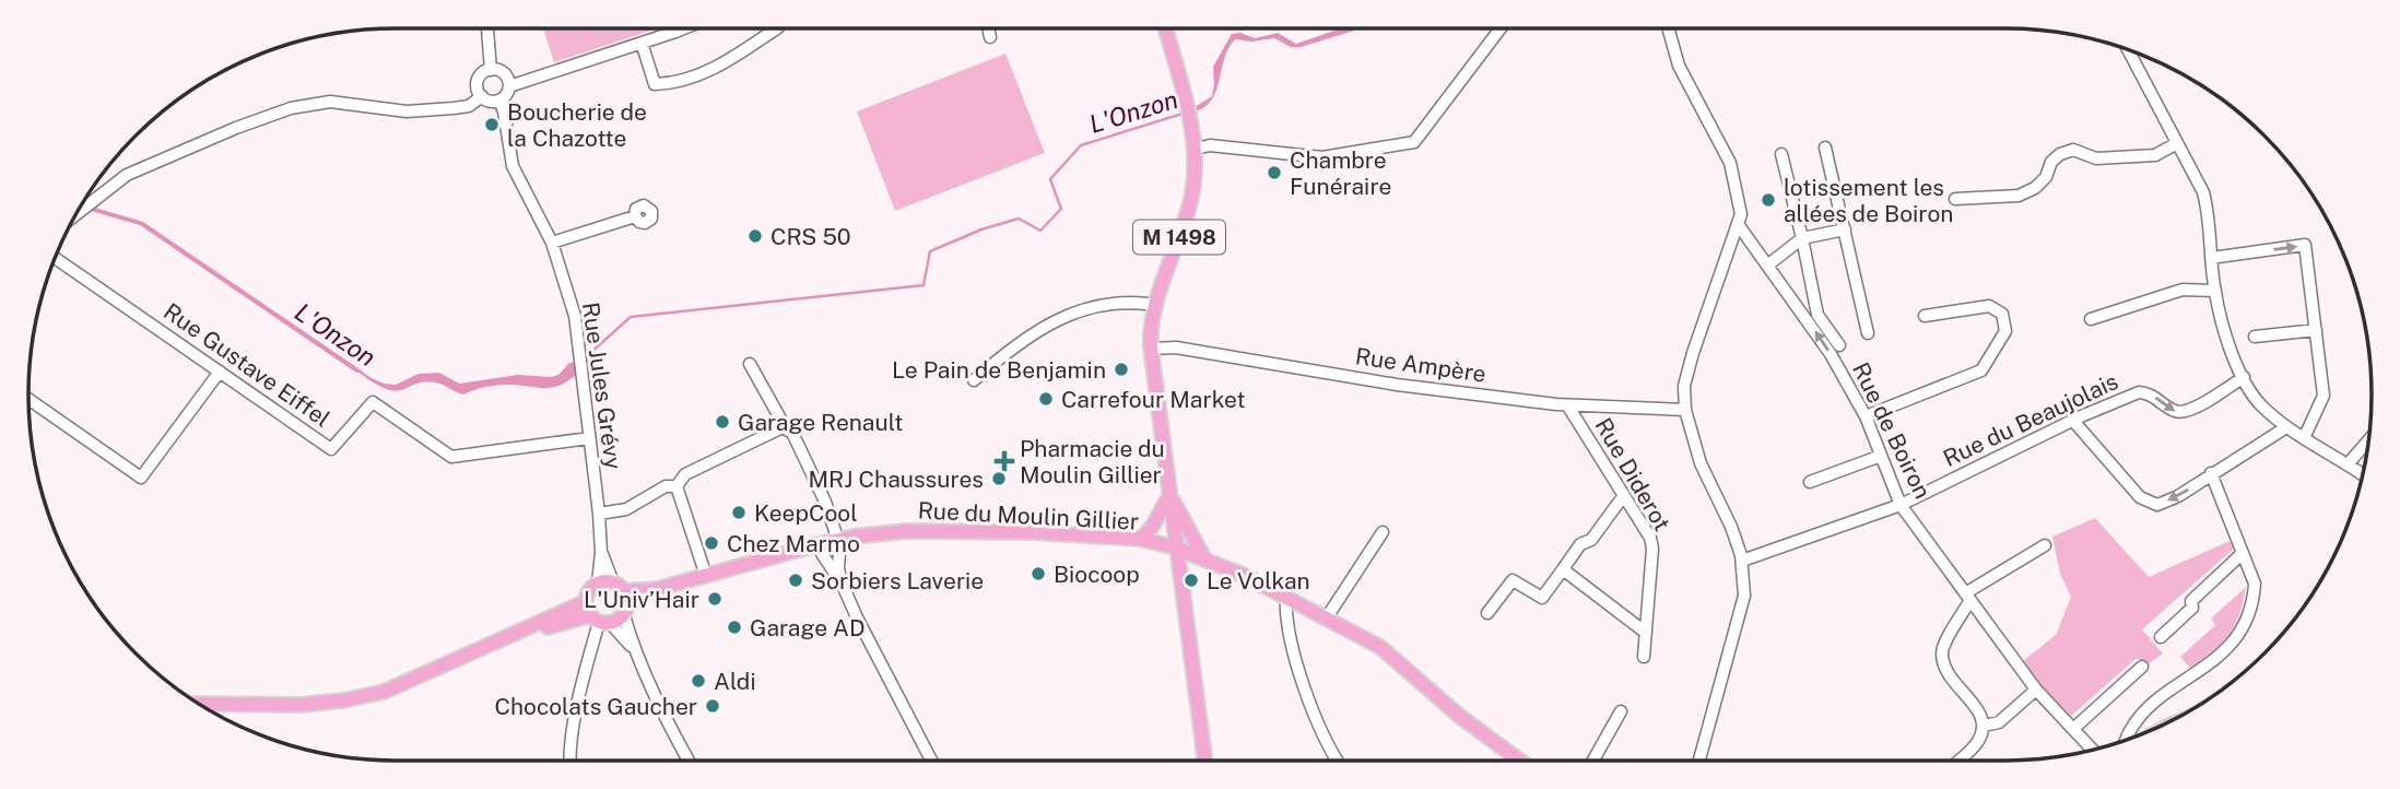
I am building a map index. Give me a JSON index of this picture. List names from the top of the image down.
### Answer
{
  "streets": {
    "main road": ["M 1498", "Rue du Moulin Gillier"],
    "street": [
      "Rue Gustave Eiffel",
      "Rue Ampère",
      "Rue Jules Grévy",
      "Rue du Beaujolais",
      "Rue de Boiron",
      "Rue Diderot"
    ]
  },
  "crossings": [
    ["M 1498", "Rue Ampère"],
    ["M 1498", "Rue du Moulin Gillier"],
    ["Rue Gustave Eiffel", "Rue Jules Grévy"],
    ["Rue Ampère", "Rue Diderot"],
    ["Rue du Beaujolais", "Rue de Boiron"]
  ],
  "water": ["L'Onzon"],
  "places": {
    "other": [
      "Boucherie de la Chazotte",
      "Chambre Funéraire",
      "lotissement les allées de Boiron",
      "CRS 50",
      "Le Pain de Benjamin",
      "Carrefour Market",
      "Garage Renault",
      "MRJ Chaussures",
      "KeepCool",
      "Chez Marmo",
      "Biocoop",
      "Sorbiers Laverie",
      "Le Volkan",
      "L'Univ’Hair",
      "Garage AD",
      "Aldi",
      "Chocolats Gaucher"
    ],
    "health": ["Pharmacie du Moulin Gillier"]
  }
}
